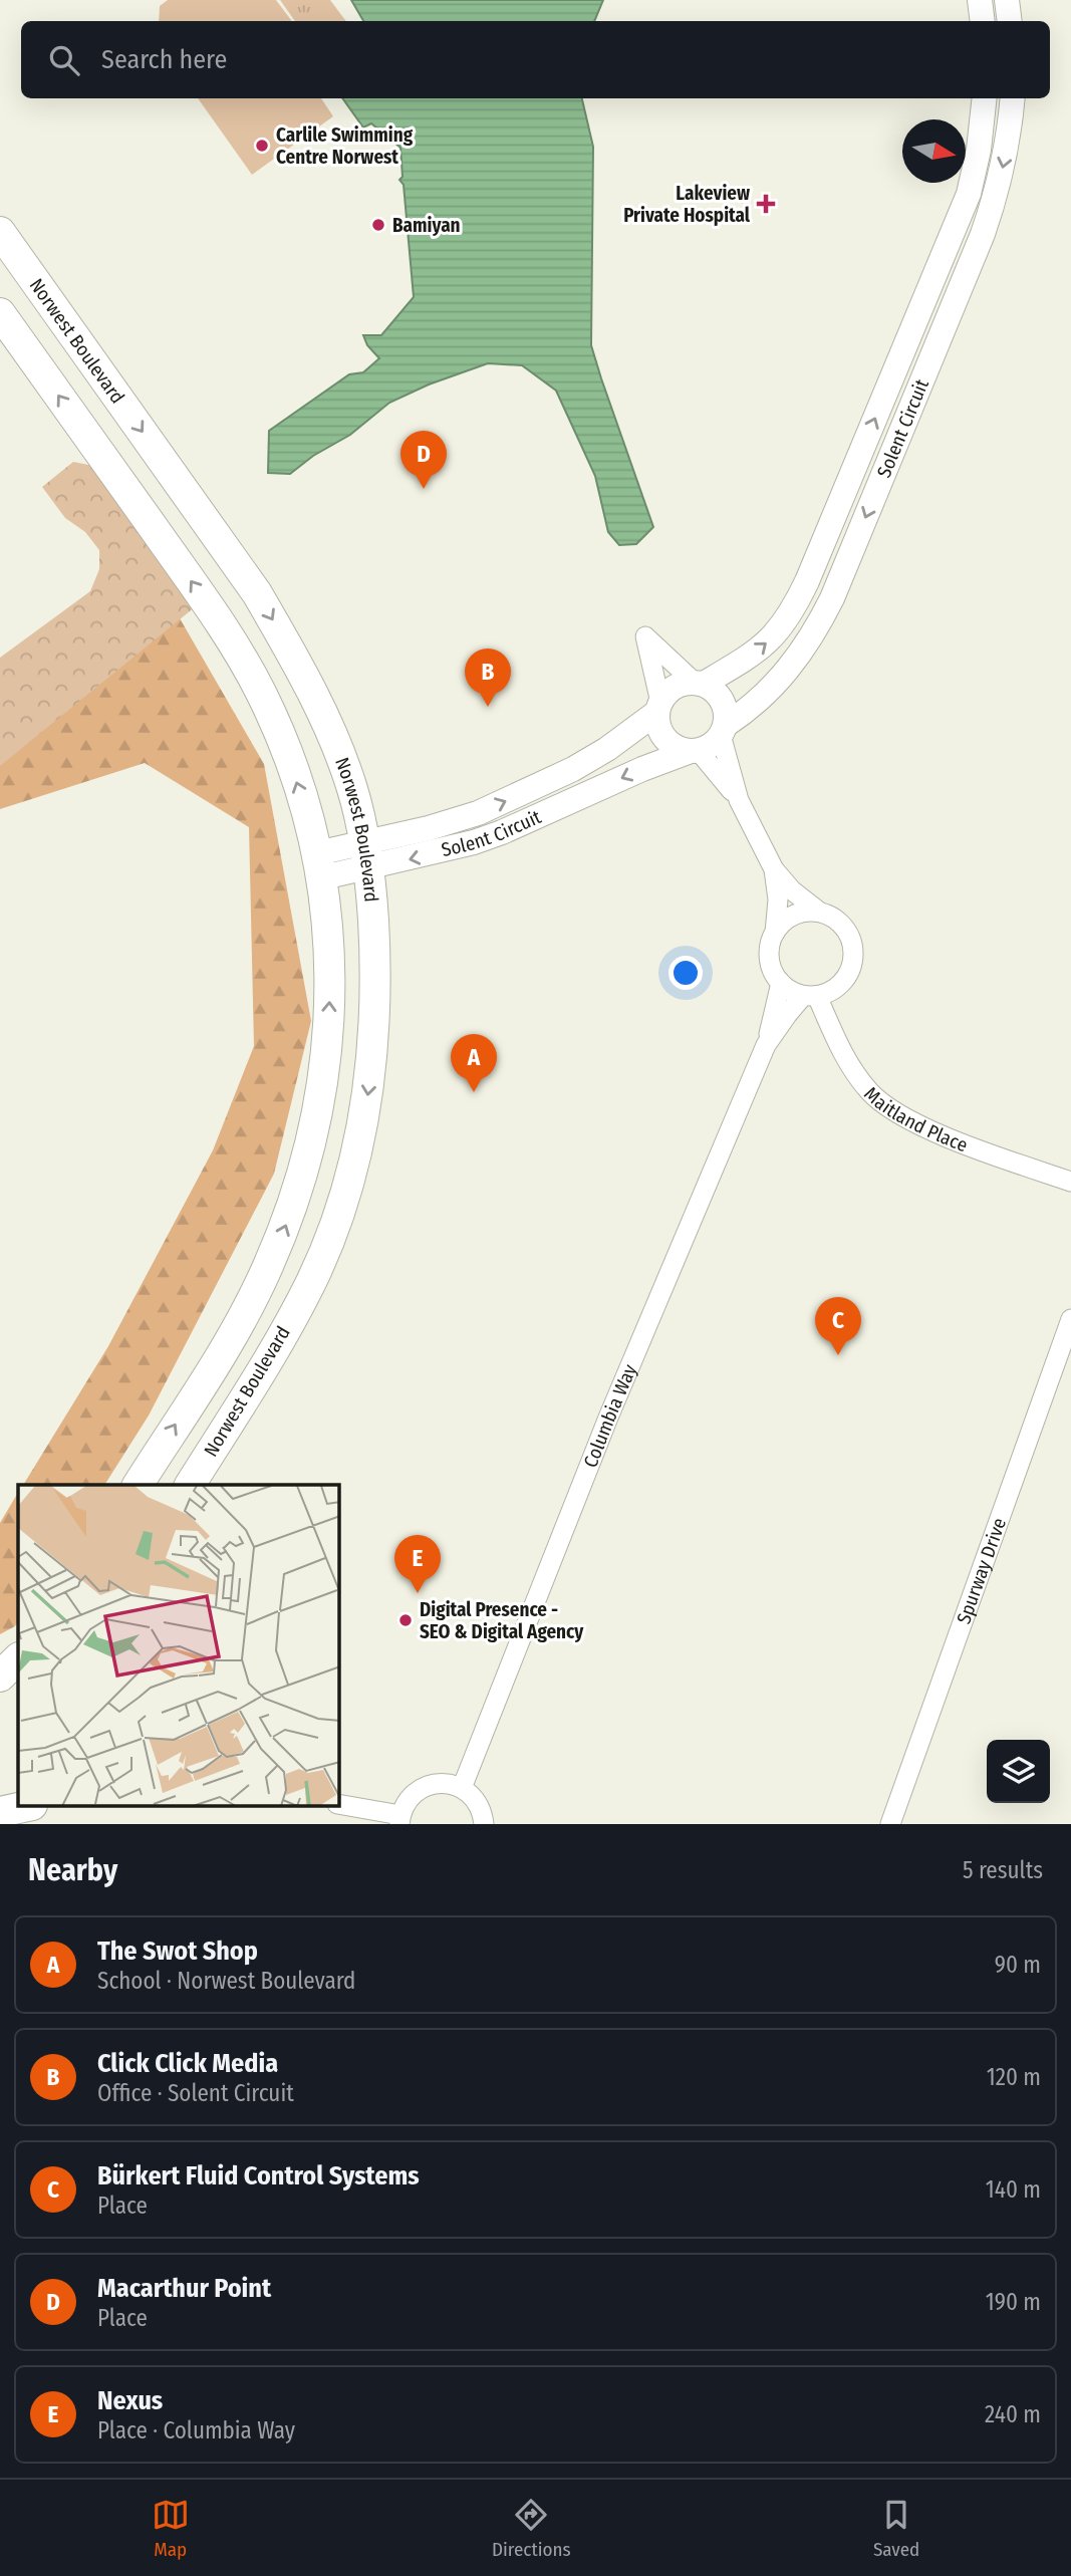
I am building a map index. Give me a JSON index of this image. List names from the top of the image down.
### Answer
{
  "streets": {
    "main road": ["Norwest Boulevard"],
    "street": [
      "Solent Circuit",
      "Maitland Place",
      "Columbia Way",
      "Spurway Drive"
    ]
  },
  "crossings": [
    ["Norwest Boulevard", "Solent Circuit"],
    ["Maitland Place", "Columbia Way"]
  ],
  "places": {
    "other": ["Carlile Swimming Centre Norwest", "Bamiyan", "Digital Presence - SEO & Digital Agency"],
    "health": ["Lakeview Private Hospital"]
  },
  "north": "right",
  "page": {
    "search": "Search here",
    "pins": [
      "D",
      "B",
      "A",
      "C",
      "E"
    ],
    "heading": ["Nearby", "5 results"],
    "list": [
      {
        "mark": "A",
        "name": "The Swot Shop",
        "note": "School · Norwest Boulevard",
        "value": "90 m"
      },
      {
        "mark": "B",
        "name": "Click Click Media",
        "note": "Office · Solent Circuit",
        "value": "120 m"
      },
      {
        "mark": "C",
        "name": "Bürkert Fluid Control Systems",
        "note": "Place",
        "value": "140 m"
      },
      {
        "mark": "D",
        "name": "Macarthur Point",
        "note": "Place",
        "value": "190 m"
      },
      {
        "mark": "E",
        "name": "Nexus",
        "note": "Place · Columbia Way",
        "value": "240 m"
      }
    ],
    "nav": ["Map", "Directions", "Saved"]
  }
}
